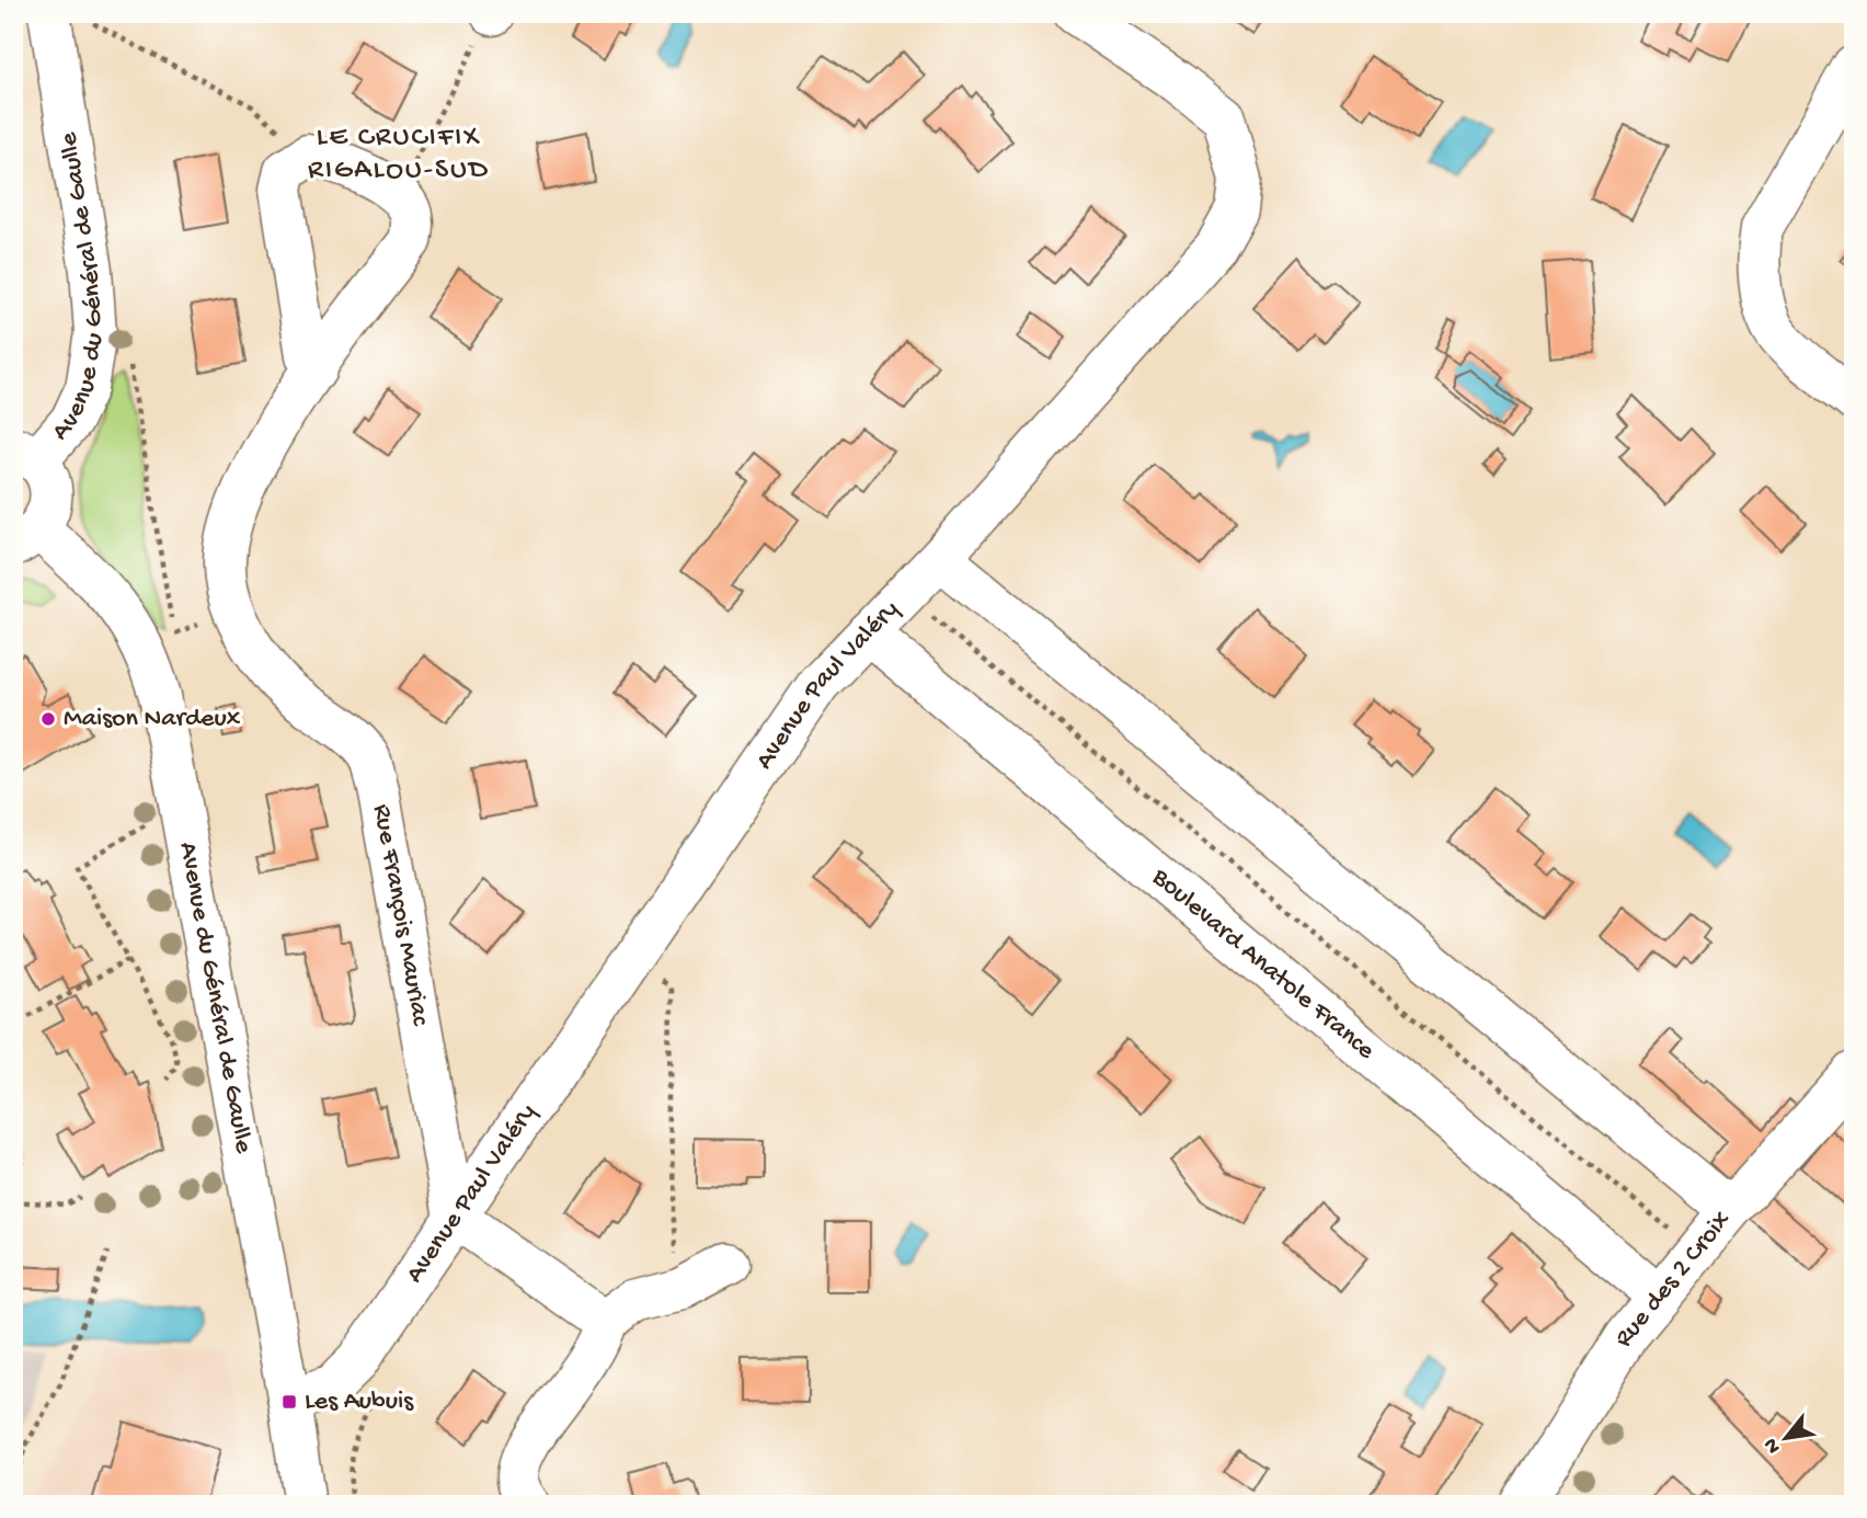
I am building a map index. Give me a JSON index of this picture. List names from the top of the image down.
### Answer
{
  "streets": {
    "street": [
      "Avenue du Général de Gaulle",
      "Avenue Paul Valéry",
      "Rue François Mauriac",
      "Boulevard Anatole France",
      "Rue des 2 Croix"
    ]
  },
  "crossings": [
    ["Avenue du Général de Gaulle", "Avenue Paul Valéry"],
    ["Avenue Paul Valéry", "Rue François Mauriac"],
    ["Avenue Paul Valéry", "Boulevard Anatole France"],
    ["Boulevard Anatole France", "Rue des 2 Croix"]
  ],
  "districts": ["LE CRUCIFIX RIGALOU-SUD"],
  "places": {
    "other": ["Maison Nardeux"],
    "transit": ["Les Aubuis"]
  },
  "north": "bottom left"
}
